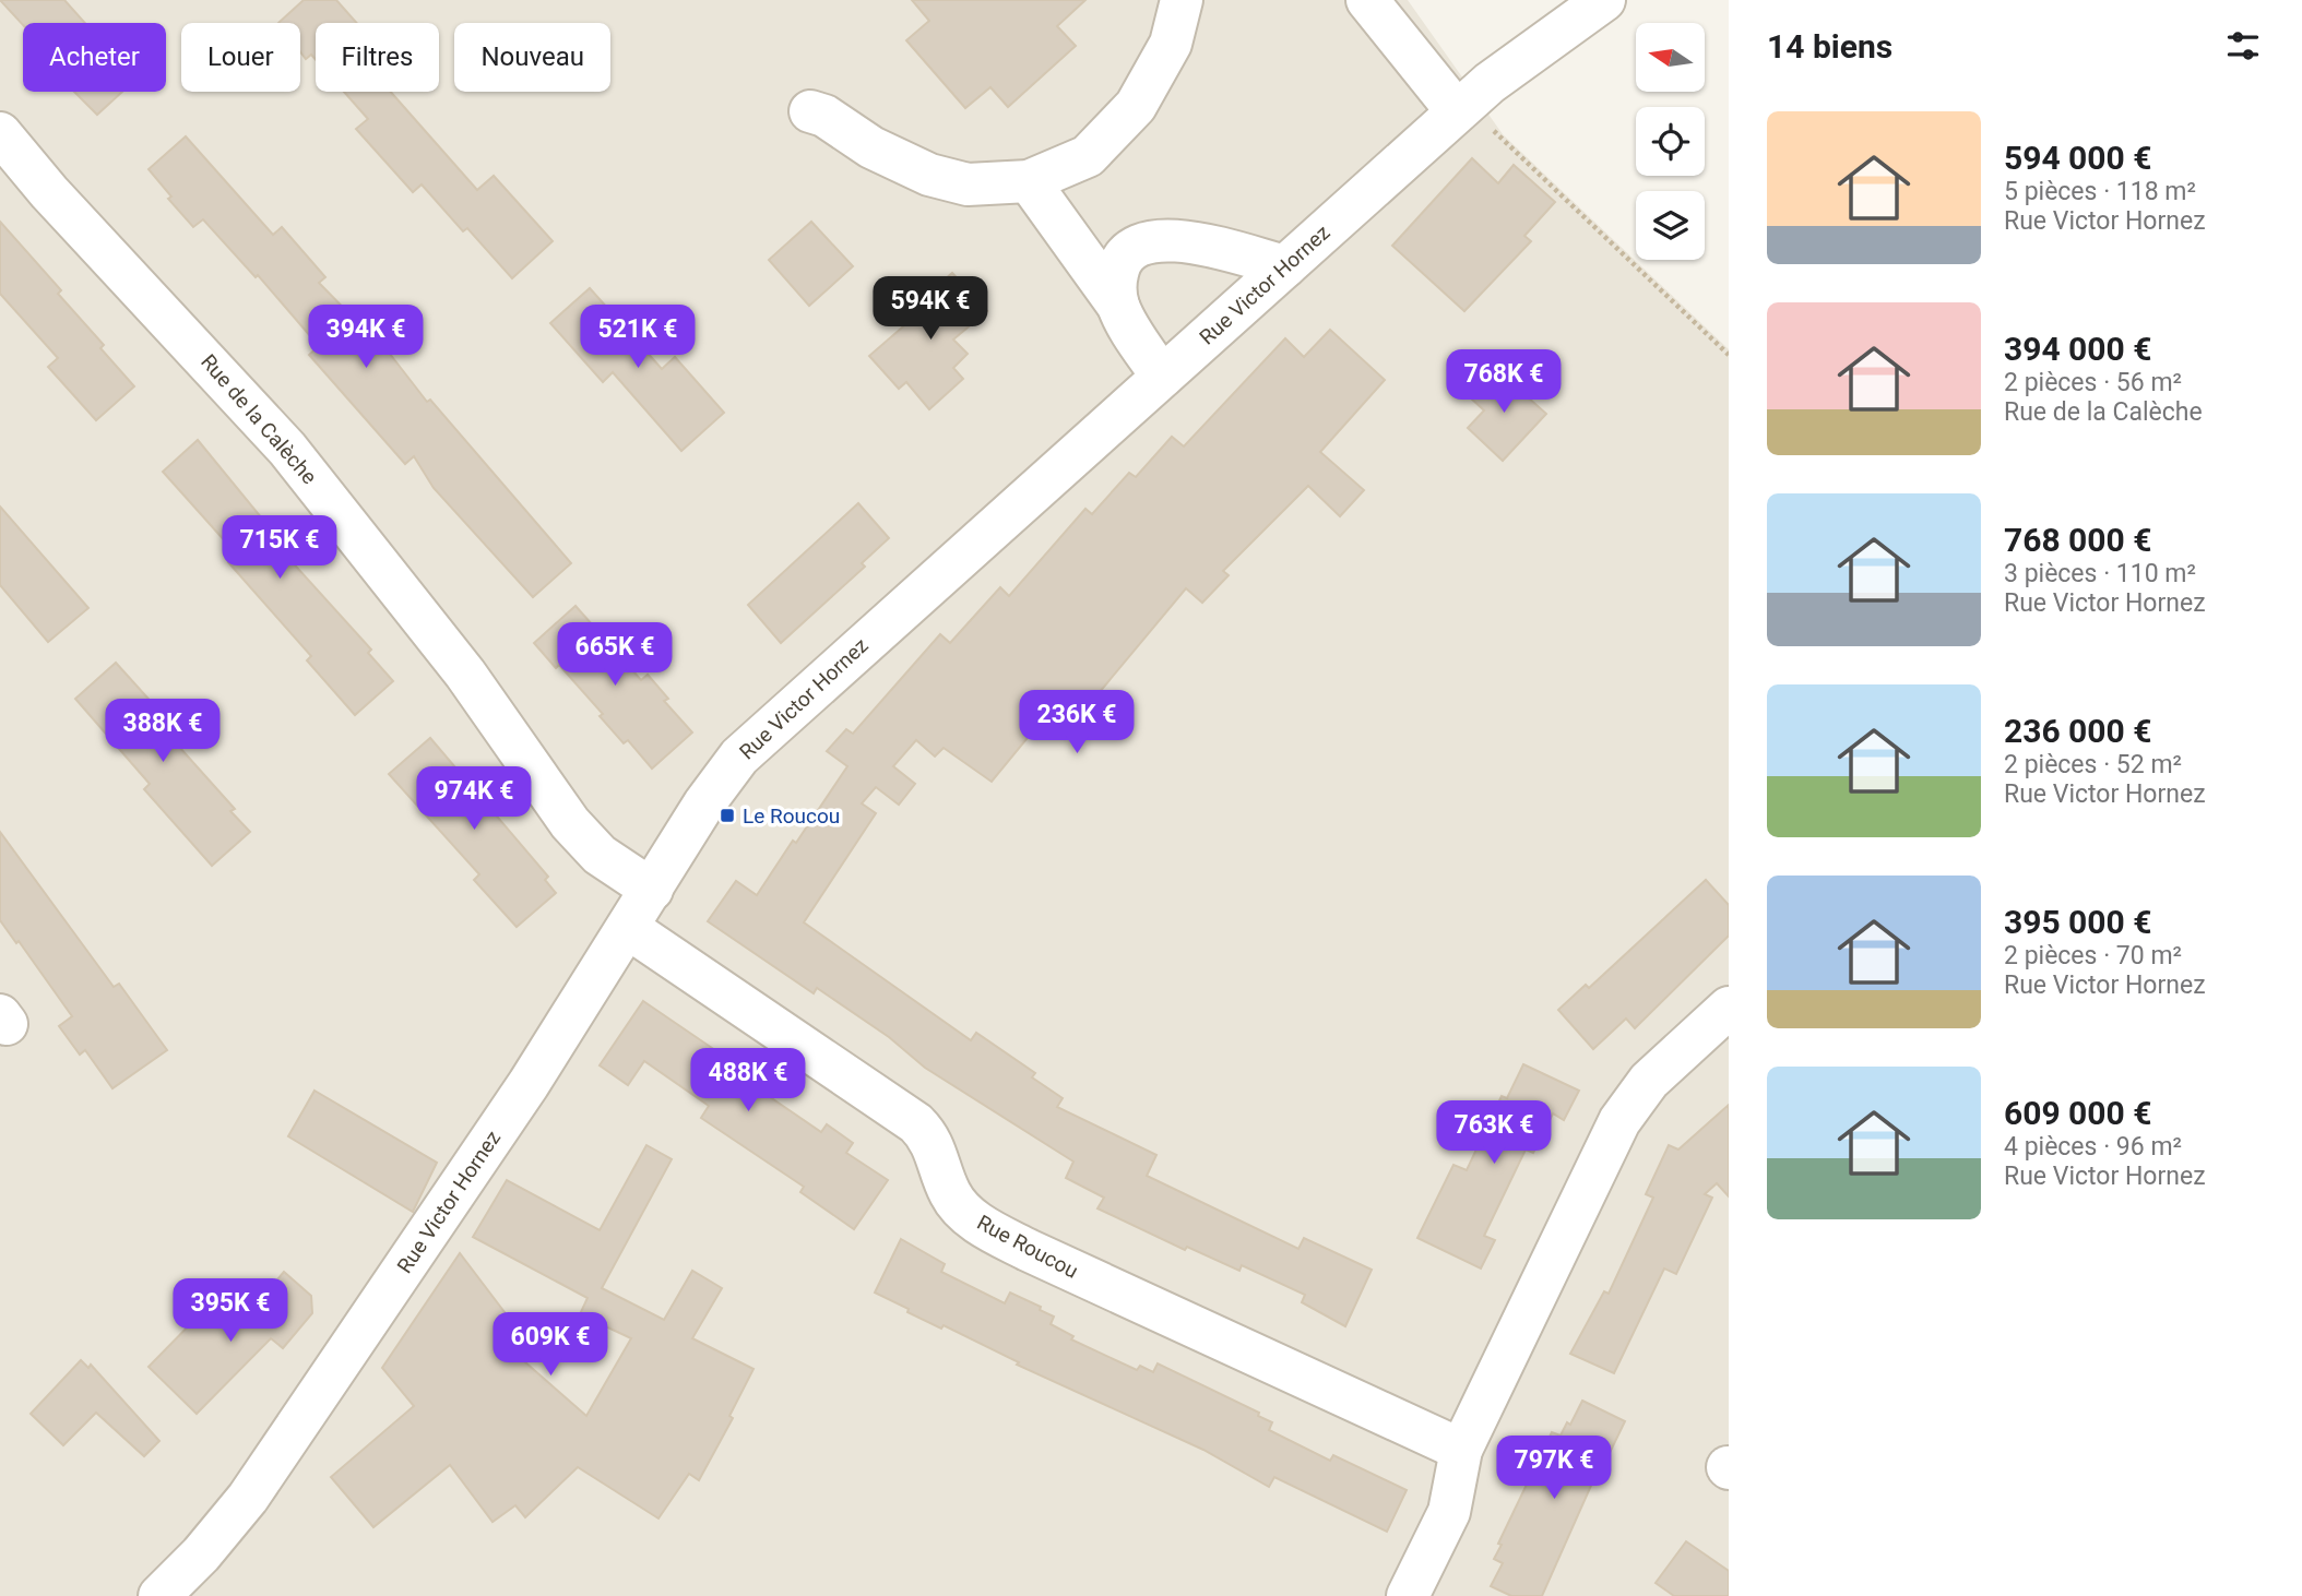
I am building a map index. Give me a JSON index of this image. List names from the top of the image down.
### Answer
{
  "streets": {
    "street": ["Rue Victor Hornez", "Rue de la Calèche", "Rue Roucou"]
  },
  "crossings": [
    ["Rue Victor Hornez", "Rue de la Calèche"],
    ["Rue Victor Hornez", "Rue Roucou"]
  ],
  "places": {
    "transit": ["Le Roucou"]
  },
  "north": "left",
  "page": {
    "heading": "14 biens",
    "chip": [
      "Acheter",
      "Louer",
      "Filtres",
      "Nouveau"
    ],
    "list": [
      {
        "name": "594 000 €",
        "note": "5 pièces · 118 m² · Rue Victor Hornez"
      },
      {
        "name": "394 000 €",
        "note": "2 pièces · 56 m² · Rue de la Calèche"
      },
      {
        "name": "768 000 €",
        "note": "3 pièces · 110 m² · Rue Victor Hornez"
      },
      {
        "name": "236 000 €",
        "note": "2 pièces · 52 m² · Rue Victor Hornez"
      },
      {
        "name": "395 000 €",
        "note": "2 pièces · 70 m² · Rue Victor Hornez"
      },
      {
        "name": "609 000 €",
        "note": "4 pièces · 96 m² · Rue Victor Hornez"
      }
    ],
    "price": [
      "594K €",
      "394K €",
      "521K €",
      "768K €",
      "715K €",
      "665K €",
      "236K €",
      "388K €",
      "974K €",
      "488K €",
      "763K €",
      "395K €",
      "609K €",
      "797K €"
    ]
  }
}
